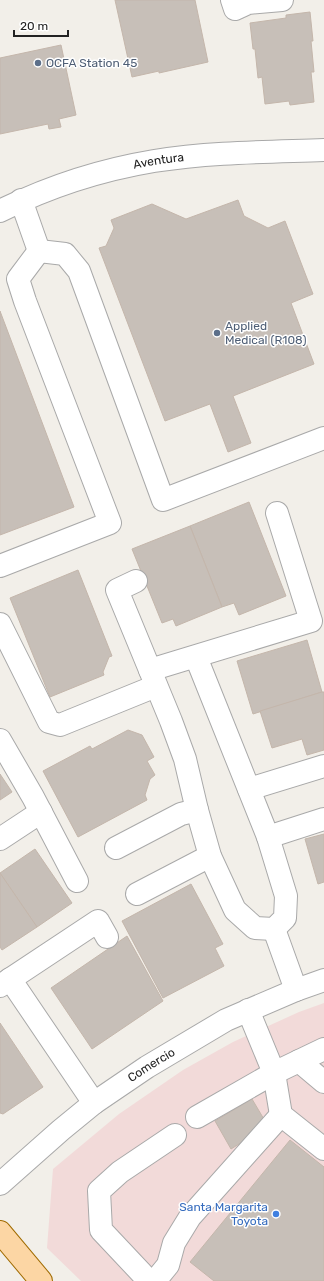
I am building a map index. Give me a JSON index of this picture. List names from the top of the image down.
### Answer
{
  "streets": {
    "street": ["Aventura", "Comercio"]
  },
  "places": ["OCFA Station 45", "Applied Medical (R108)", "Santa Margarita Toyota"],
  "scale_bar": "20 m"
}
